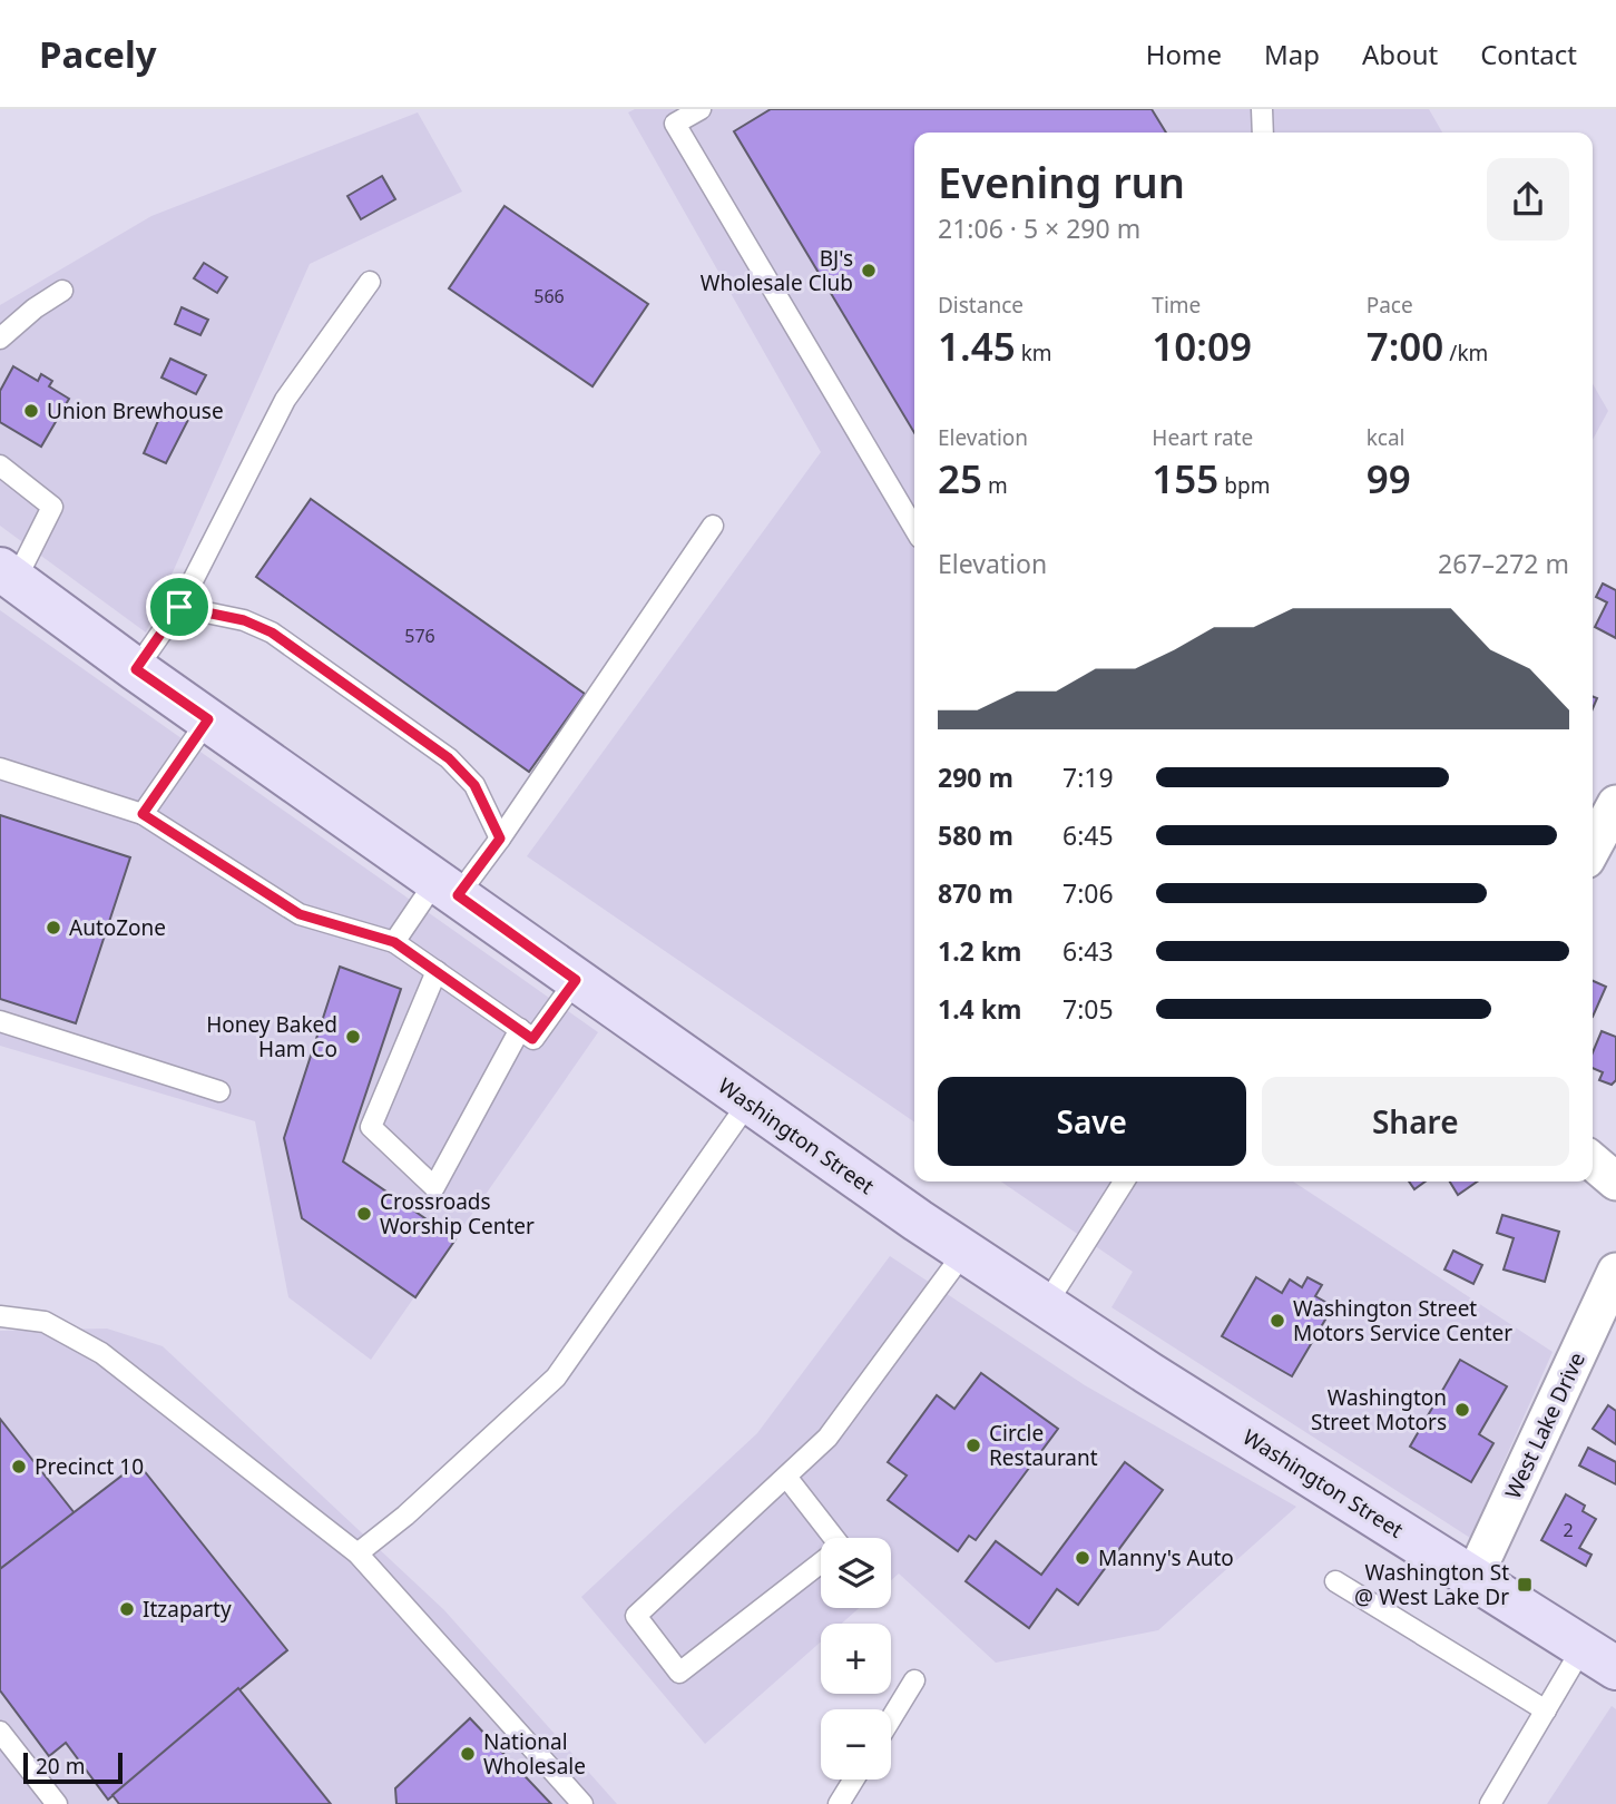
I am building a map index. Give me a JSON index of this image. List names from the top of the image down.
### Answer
{
  "streets": {
    "main road": ["Washington Street"],
    "street": ["West Lake Drive"]
  },
  "crossings": [
    ["Washington Street", "West Lake Drive"]
  ],
  "places": {
    "other": [
      "BJ's Wholesale Club",
      "Union Brewhouse",
      "AutoZone",
      "Honey Baked Ham Co",
      "Crossroads Worship Center",
      "Washington Street Motors Service Center",
      "Washington Street Motors",
      "Circle Restaurant",
      "Precinct 10",
      "Manny's Auto",
      "Itzaparty",
      "National Wholesale"
    ],
    "transit": ["Washington St @ West Lake Dr"]
  },
  "house_numbers": ["566", "576", "2"],
  "scale_bar": "20 m",
  "page": {
    "header": "Pacely",
    "nav": [
      "Home",
      "Map",
      "About",
      "Contact"
    ],
    "heading": ["Evening run", "21:06 · 5 × 290 m"],
    "stats": [
      ["Distance", "1.45 km"],
      ["Time", "10:09"],
      ["Pace", "7:00 /km"],
      ["Elevation", "25 m"],
      ["Heart rate", "155 bpm"],
      ["kcal", "99"]
    ],
    "chart": ["Elevation", "267–272 m"],
    "list": [
      {
        "name": "290 m",
        "note": "7:19"
      },
      {
        "name": "580 m",
        "note": "6:45"
      },
      {
        "name": "870 m",
        "note": "7:06"
      },
      {
        "name": "1.2 km",
        "note": "6:43"
      },
      {
        "name": "1.4 km",
        "note": "7:05"
      }
    ],
    "buttons": ["Save", "Share"],
    "map_buttons": ["+", "−"],
    "scale": "20 m"
  }
}
